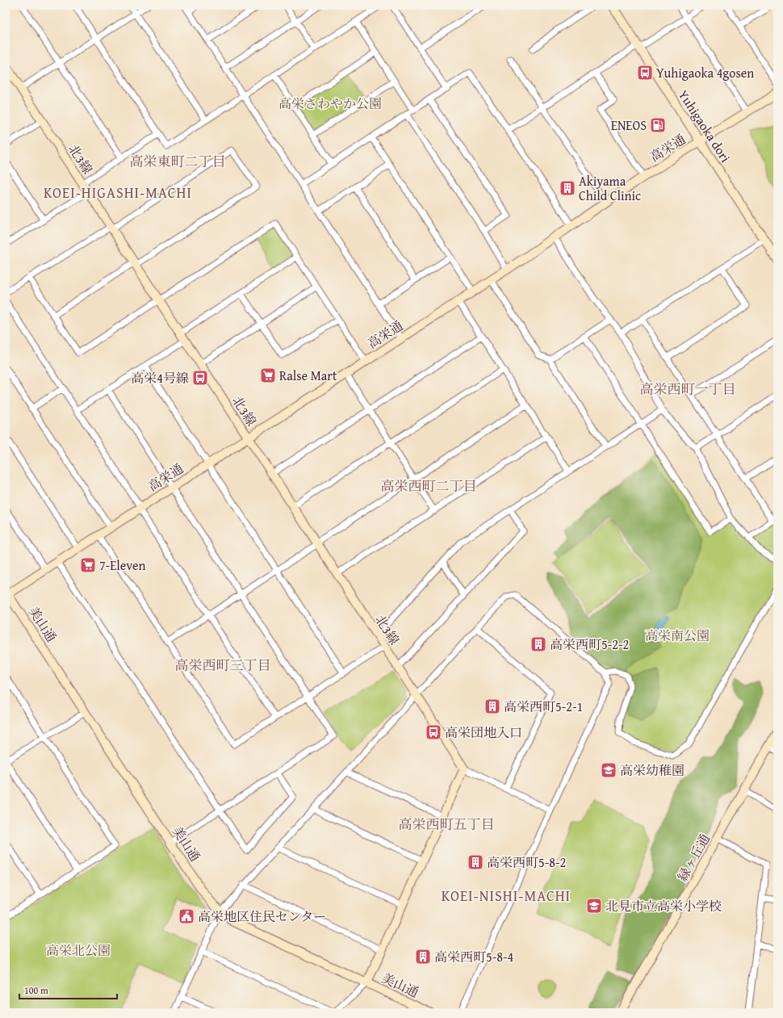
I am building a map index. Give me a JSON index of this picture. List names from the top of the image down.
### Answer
{
  "streets": {
    "street": [
      "Yuhigaoka dori",
      "高栄通",
      "北3線",
      "美山通",
      "緑ヶ丘通"
    ]
  },
  "crossings": [
    ["Yuhigaoka dori", "高栄通"],
    ["高栄通", "北3線"],
    ["高栄通", "美山通"]
  ],
  "districts": [
    "高栄東町二丁目",
    "KOEI-HIGASHI-MACHI",
    "高栄西町一丁目",
    "高栄西町二丁目",
    "高栄西町三丁目",
    "高栄西町五丁目",
    "KOEI-NISHI-MACHI"
  ],
  "parks": ["高栄さわやか公園", "高栄南公園", "高栄北公園"],
  "places": {
    "bus stop": ["Yuhigaoka 4gosen", "高栄4号線", "高栄団地入口"],
    "fuel station": ["ENEOS"],
    "building": [
      "Akiyama Child Clinic",
      "高栄西町5-2-2",
      "高栄西町5-2-1",
      "高栄西町5-8-2",
      "高栄西町5-8-4"
    ],
    "supermarket": ["Ralse Mart", "7-Eleven"],
    "school or university": ["高栄幼稚園", "北見市立高栄小学校"],
    "public building": ["高栄地区住民センター"]
  },
  "scale_bar": "100 m"
}
